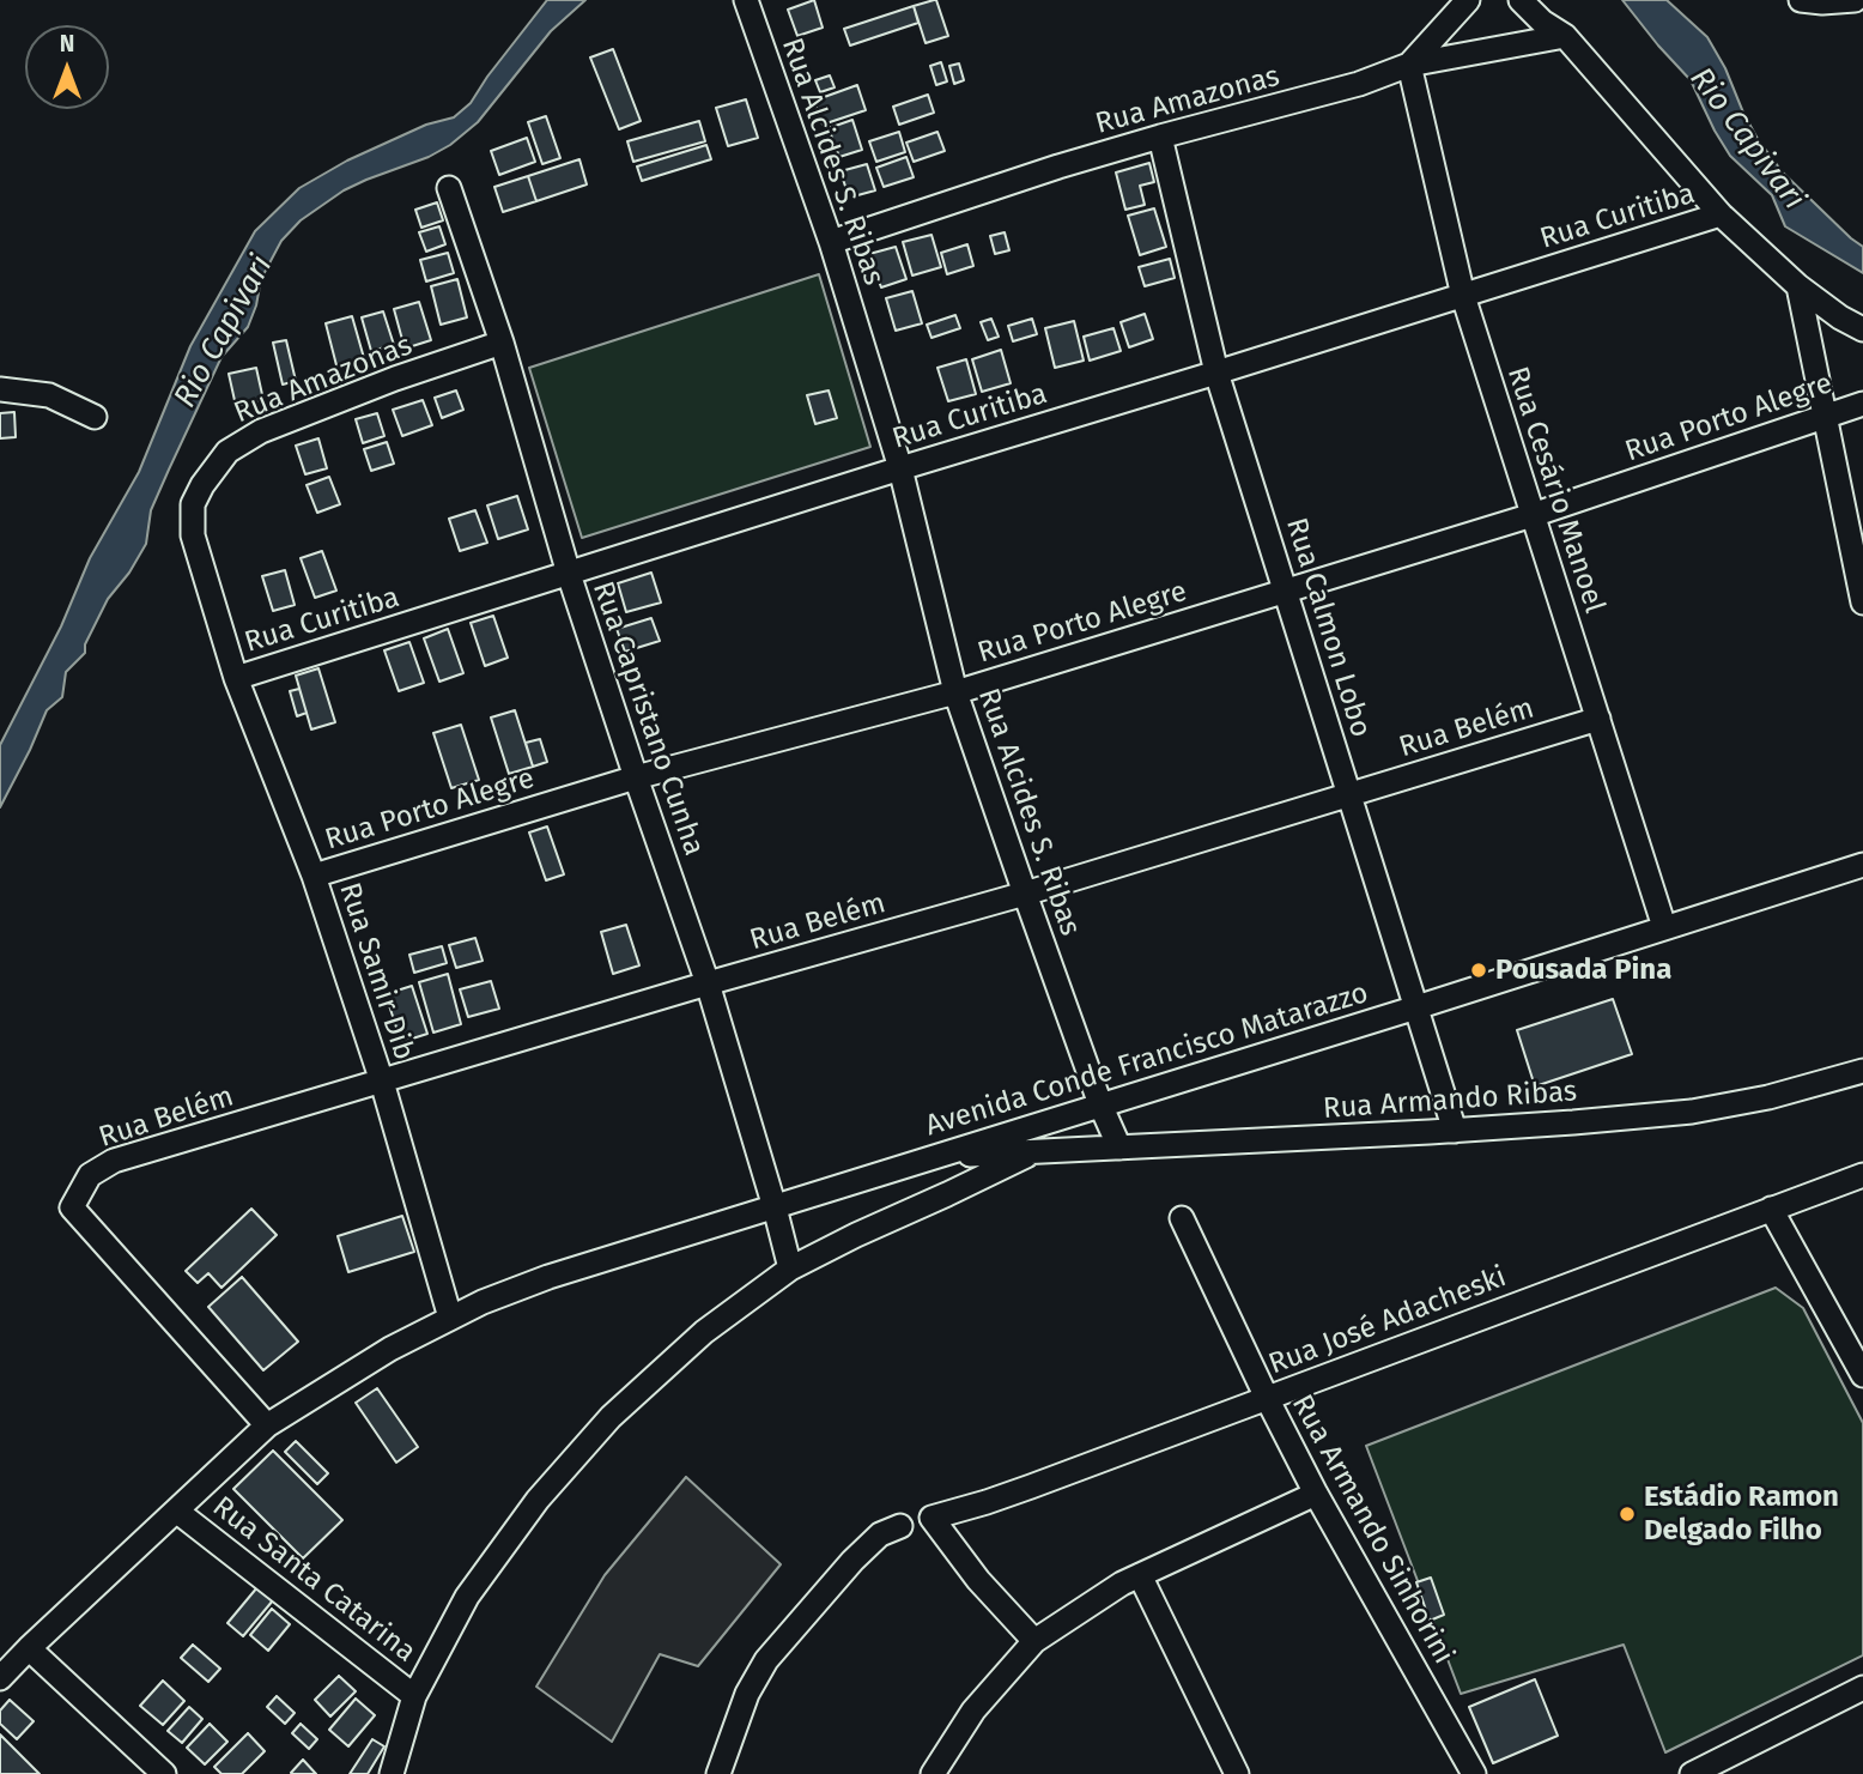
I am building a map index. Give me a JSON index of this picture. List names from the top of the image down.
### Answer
{
  "streets": {
    "street": [
      "Rua Amazonas",
      "Rua Alcides S. Ribas",
      "Rua Curitiba",
      "Rua Porto Alegre",
      "Rua Cesário Manoel",
      "Rua Calmon Lobo",
      "Rua Capristano Cunha",
      "Rua Belém",
      "Rua Samir Dib",
      "Avenida Conde Francisco Matarazzo",
      "Rua Armando Ribas",
      "Rua José Adacheski",
      "Rua Armando Sinhorini",
      "Rua Santa Catarina"
    ]
  },
  "crossings": [
    ["Rua Amazonas", "Rua Alcides S. Ribas"],
    ["Rua Amazonas", "Rua Cesário Manoel"],
    ["Rua Amazonas", "Rua Calmon Lobo"],
    ["Rua Amazonas", "Rua Capristano Cunha"],
    ["Rua Amazonas", "Rua Samir Dib"],
    ["Rua Alcides S. Ribas", "Rua Curitiba"],
    ["Rua Alcides S. Ribas", "Rua Porto Alegre"],
    ["Rua Alcides S. Ribas", "Rua Belém"],
    ["Rua Alcides S. Ribas", "Avenida Conde Francisco Matarazzo"],
    ["Rua Alcides S. Ribas", "Rua Armando Ribas"],
    ["Rua Curitiba", "Rua Cesário Manoel"],
    ["Rua Curitiba", "Rua Calmon Lobo"],
    ["Rua Curitiba", "Rua Capristano Cunha"],
    ["Rua Curitiba", "Rua Samir Dib"],
    ["Rua Porto Alegre", "Rua Cesário Manoel"],
    ["Rua Porto Alegre", "Rua Calmon Lobo"],
    ["Rua Porto Alegre", "Rua Capristano Cunha"],
    ["Rua Porto Alegre", "Rua Samir Dib"],
    ["Rua Cesário Manoel", "Rua Belém"],
    ["Rua Cesário Manoel", "Avenida Conde Francisco Matarazzo"],
    ["Rua Calmon Lobo", "Rua Belém"],
    ["Rua Calmon Lobo", "Avenida Conde Francisco Matarazzo"],
    ["Rua Calmon Lobo", "Rua Armando Ribas"],
    ["Rua Capristano Cunha", "Rua Belém"],
    ["Rua Capristano Cunha", "Avenida Conde Francisco Matarazzo"],
    ["Rua Capristano Cunha", "Rua Armando Ribas"],
    ["Rua Belém", "Rua Samir Dib"],
    ["Rua Belém", "Avenida Conde Francisco Matarazzo"],
    ["Rua Samir Dib", "Avenida Conde Francisco Matarazzo"],
    ["Avenida Conde Francisco Matarazzo", "Rua Armando Ribas"],
    ["Avenida Conde Francisco Matarazzo", "Rua Santa Catarina"],
    ["Rua Armando Ribas", "Rua Santa Catarina"],
    ["Rua José Adacheski", "Rua Armando Sinhorini"]
  ],
  "water": ["Rio Capivari"],
  "places": ["Pousada Pina", "Estádio Ramon Delgado Filho"],
  "north": "top"
}
